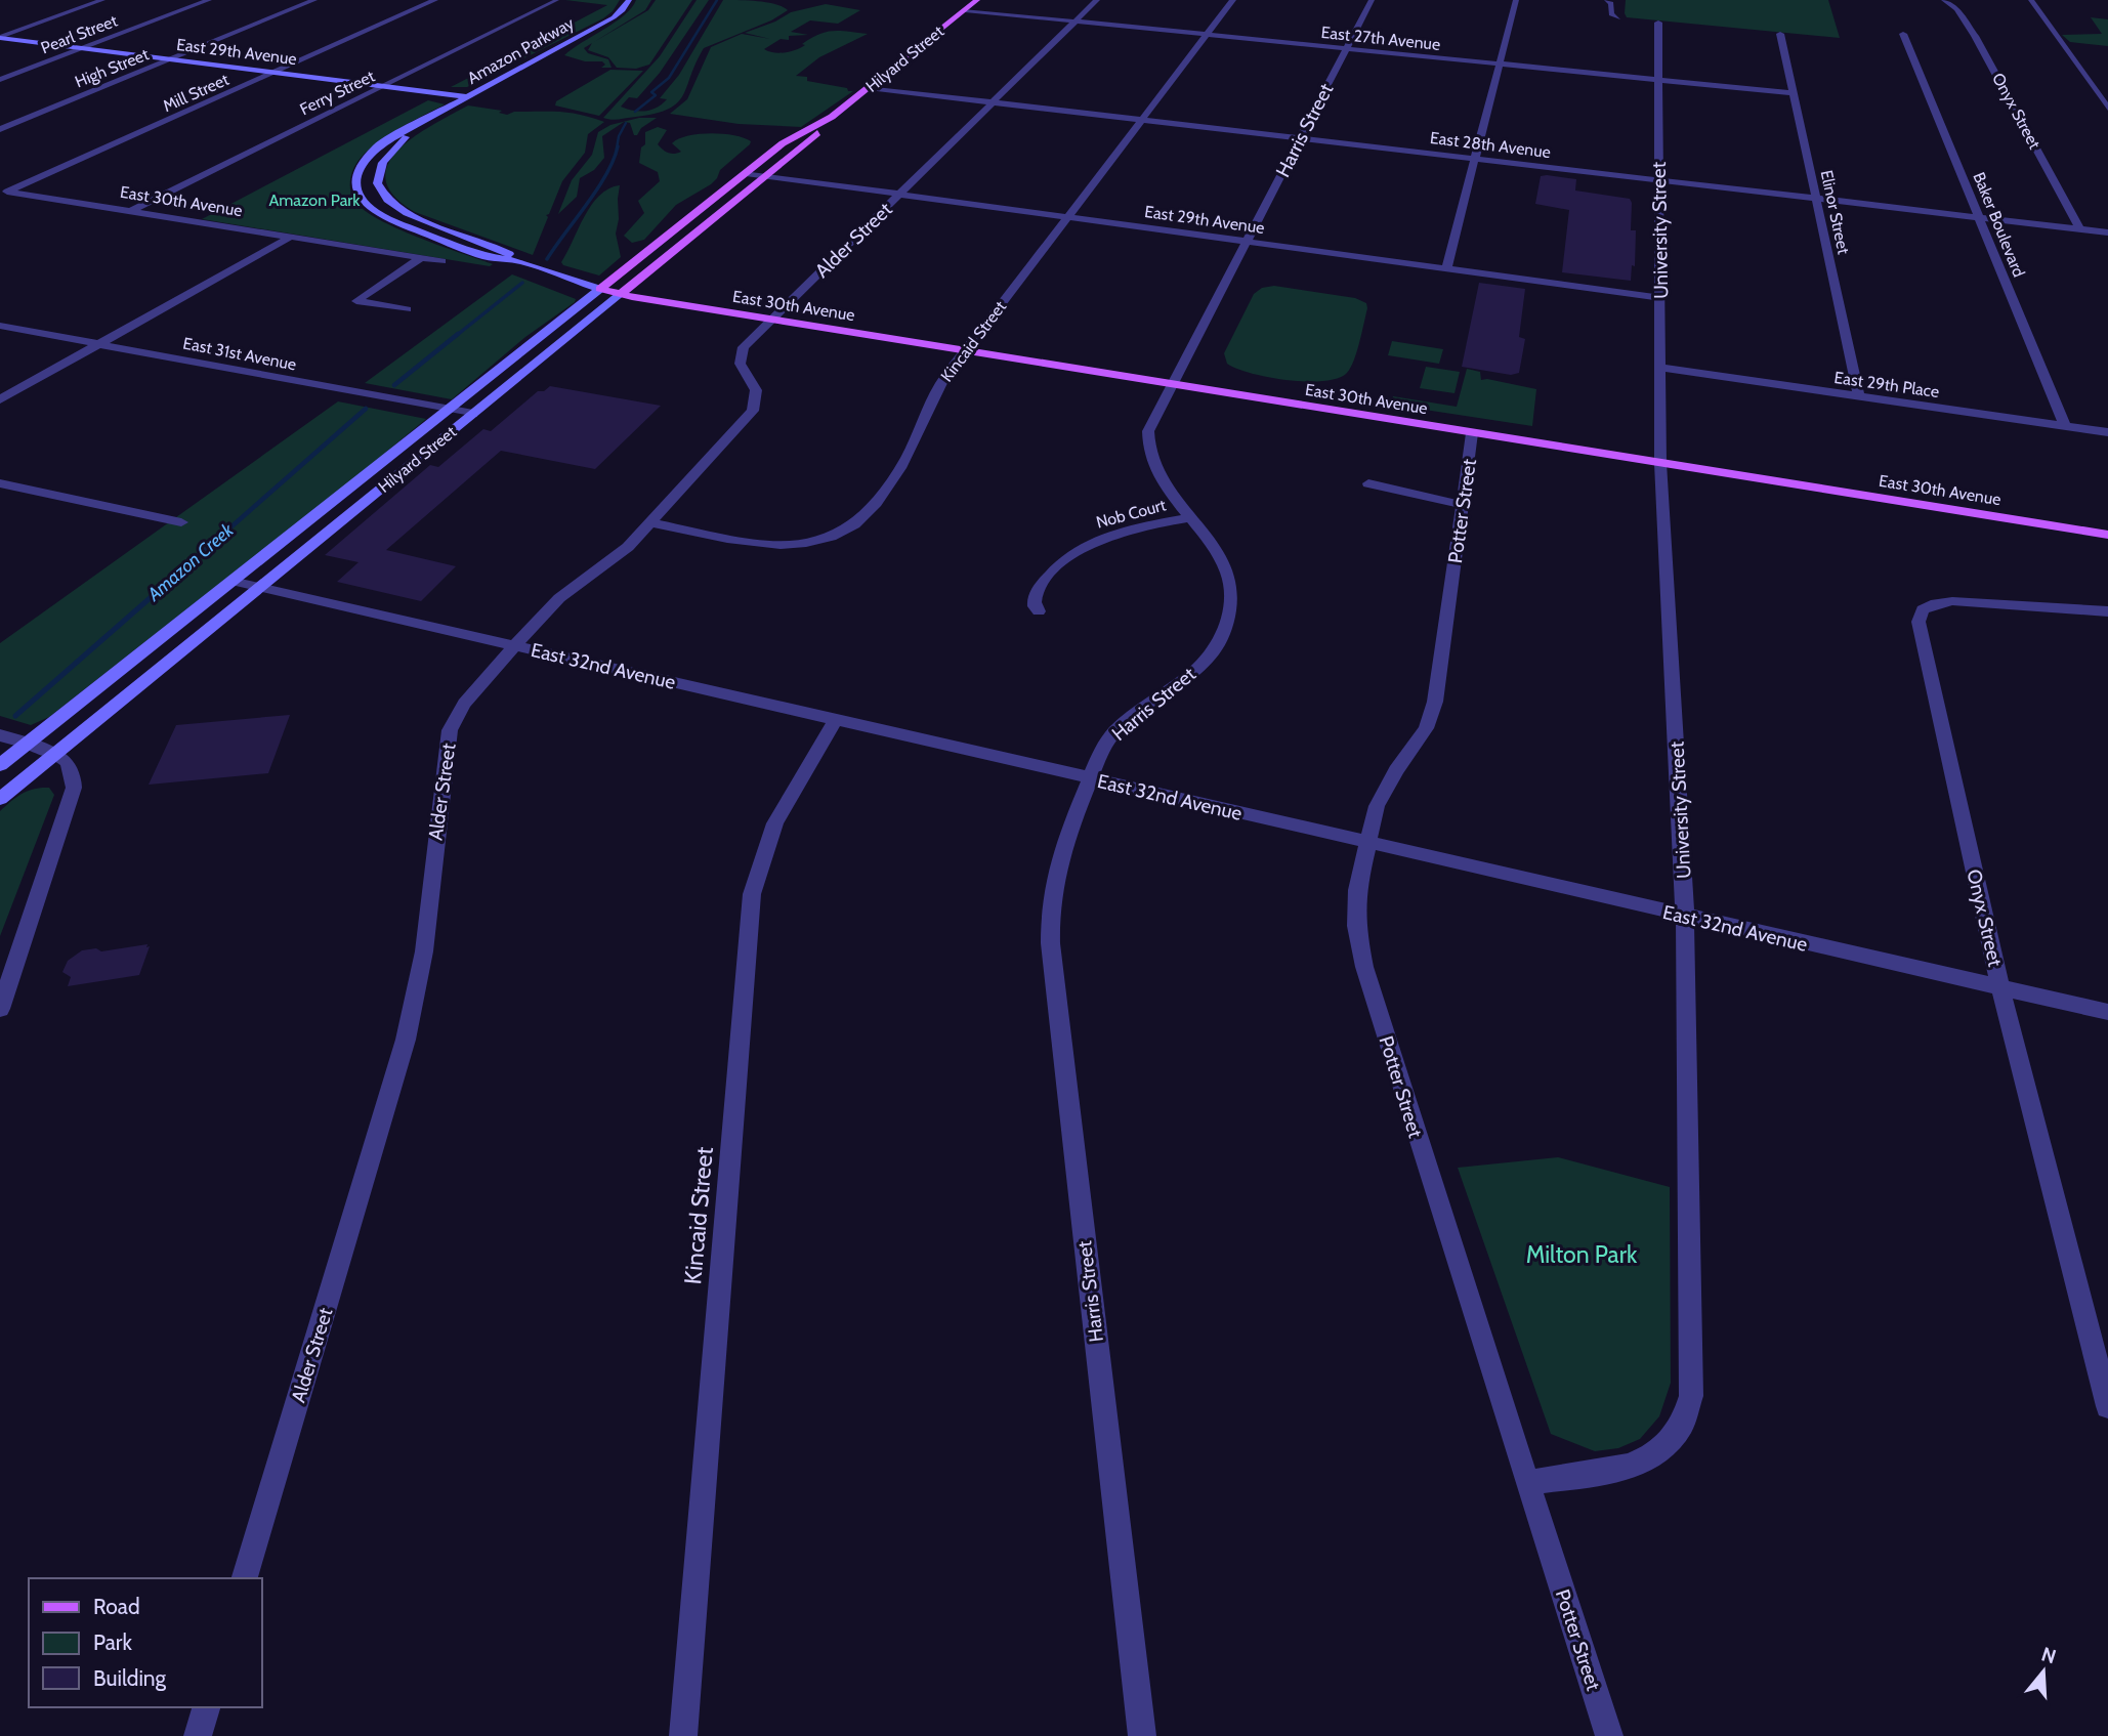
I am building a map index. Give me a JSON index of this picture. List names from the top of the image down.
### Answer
{
  "streets": {
    "main road": [
      "Amazon Parkway",
      "East 29th Avenue",
      "Hilyard Street",
      "East 30th Avenue"
    ],
    "street": [
      "Pearl Street",
      "East 27th Avenue",
      "High Street",
      "Mill Street",
      "Ferry Street",
      "Onyx Street",
      "Harris Street",
      "East 28th Avenue",
      "Elinor Street",
      "Baker Boulevard",
      "University Street",
      "Alder Street",
      "Kincaid Street",
      "East 31st Avenue",
      "East 29th Place",
      "Potter Street",
      "Nob Court",
      "East 32nd Avenue"
    ]
  },
  "crossings": [
    ["Pearl Street", "East 29th Avenue"],
    ["East 27th Avenue", "Hilyard Street"],
    ["East 27th Avenue", "Harris Street"],
    ["East 27th Avenue", "Elinor Street"],
    ["East 27th Avenue", "University Street"],
    ["East 27th Avenue", "Alder Street"],
    ["East 27th Avenue", "Kincaid Street"],
    ["Amazon Parkway", "East 29th Avenue"],
    ["Amazon Parkway", "Hilyard Street"],
    ["Amazon Parkway", "East 30th Avenue"],
    ["East 29th Avenue", "Hilyard Street"],
    ["East 29th Avenue", "High Street"],
    ["East 29th Avenue", "Mill Street"],
    ["East 29th Avenue", "Ferry Street"],
    ["East 29th Avenue", "Harris Street"],
    ["East 29th Avenue", "University Street"],
    ["East 29th Avenue", "Alder Street"],
    ["East 29th Avenue", "Kincaid Street"],
    ["Hilyard Street", "East 28th Avenue"],
    ["Hilyard Street", "East 30th Avenue"],
    ["Hilyard Street", "East 31st Avenue"],
    ["Hilyard Street", "East 32nd Avenue"],
    ["Mill Street", "East 30th Avenue"],
    ["Ferry Street", "East 30th Avenue"],
    ["Onyx Street", "East 28th Avenue"],
    ["Onyx Street", "East 32nd Avenue"],
    ["Harris Street", "East 28th Avenue"],
    ["Harris Street", "East 30th Avenue"],
    ["Harris Street", "Nob Court"],
    ["Harris Street", "East 32nd Avenue"],
    ["East 28th Avenue", "Elinor Street"],
    ["East 28th Avenue", "Baker Boulevard"],
    ["East 28th Avenue", "University Street"],
    ["East 28th Avenue", "Alder Street"],
    ["East 28th Avenue", "Kincaid Street"],
    ["East 30th Avenue", "University Street"],
    ["East 30th Avenue", "Alder Street"],
    ["East 30th Avenue", "Kincaid Street"],
    ["East 30th Avenue", "Potter Street"],
    ["Elinor Street", "East 29th Place"],
    ["Baker Boulevard", "East 29th Place"],
    ["University Street", "East 29th Place"],
    ["University Street", "Potter Street"],
    ["University Street", "East 32nd Avenue"],
    ["Alder Street", "Kincaid Street"],
    ["Alder Street", "East 32nd Avenue"],
    ["Kincaid Street", "East 32nd Avenue"],
    ["Potter Street", "East 32nd Avenue"]
  ],
  "water": ["Amazon Creek"],
  "parks": ["Amazon Park", "Milton Park"],
  "legend": ["Road", "Park", "Building"],
  "north": "top"
}
